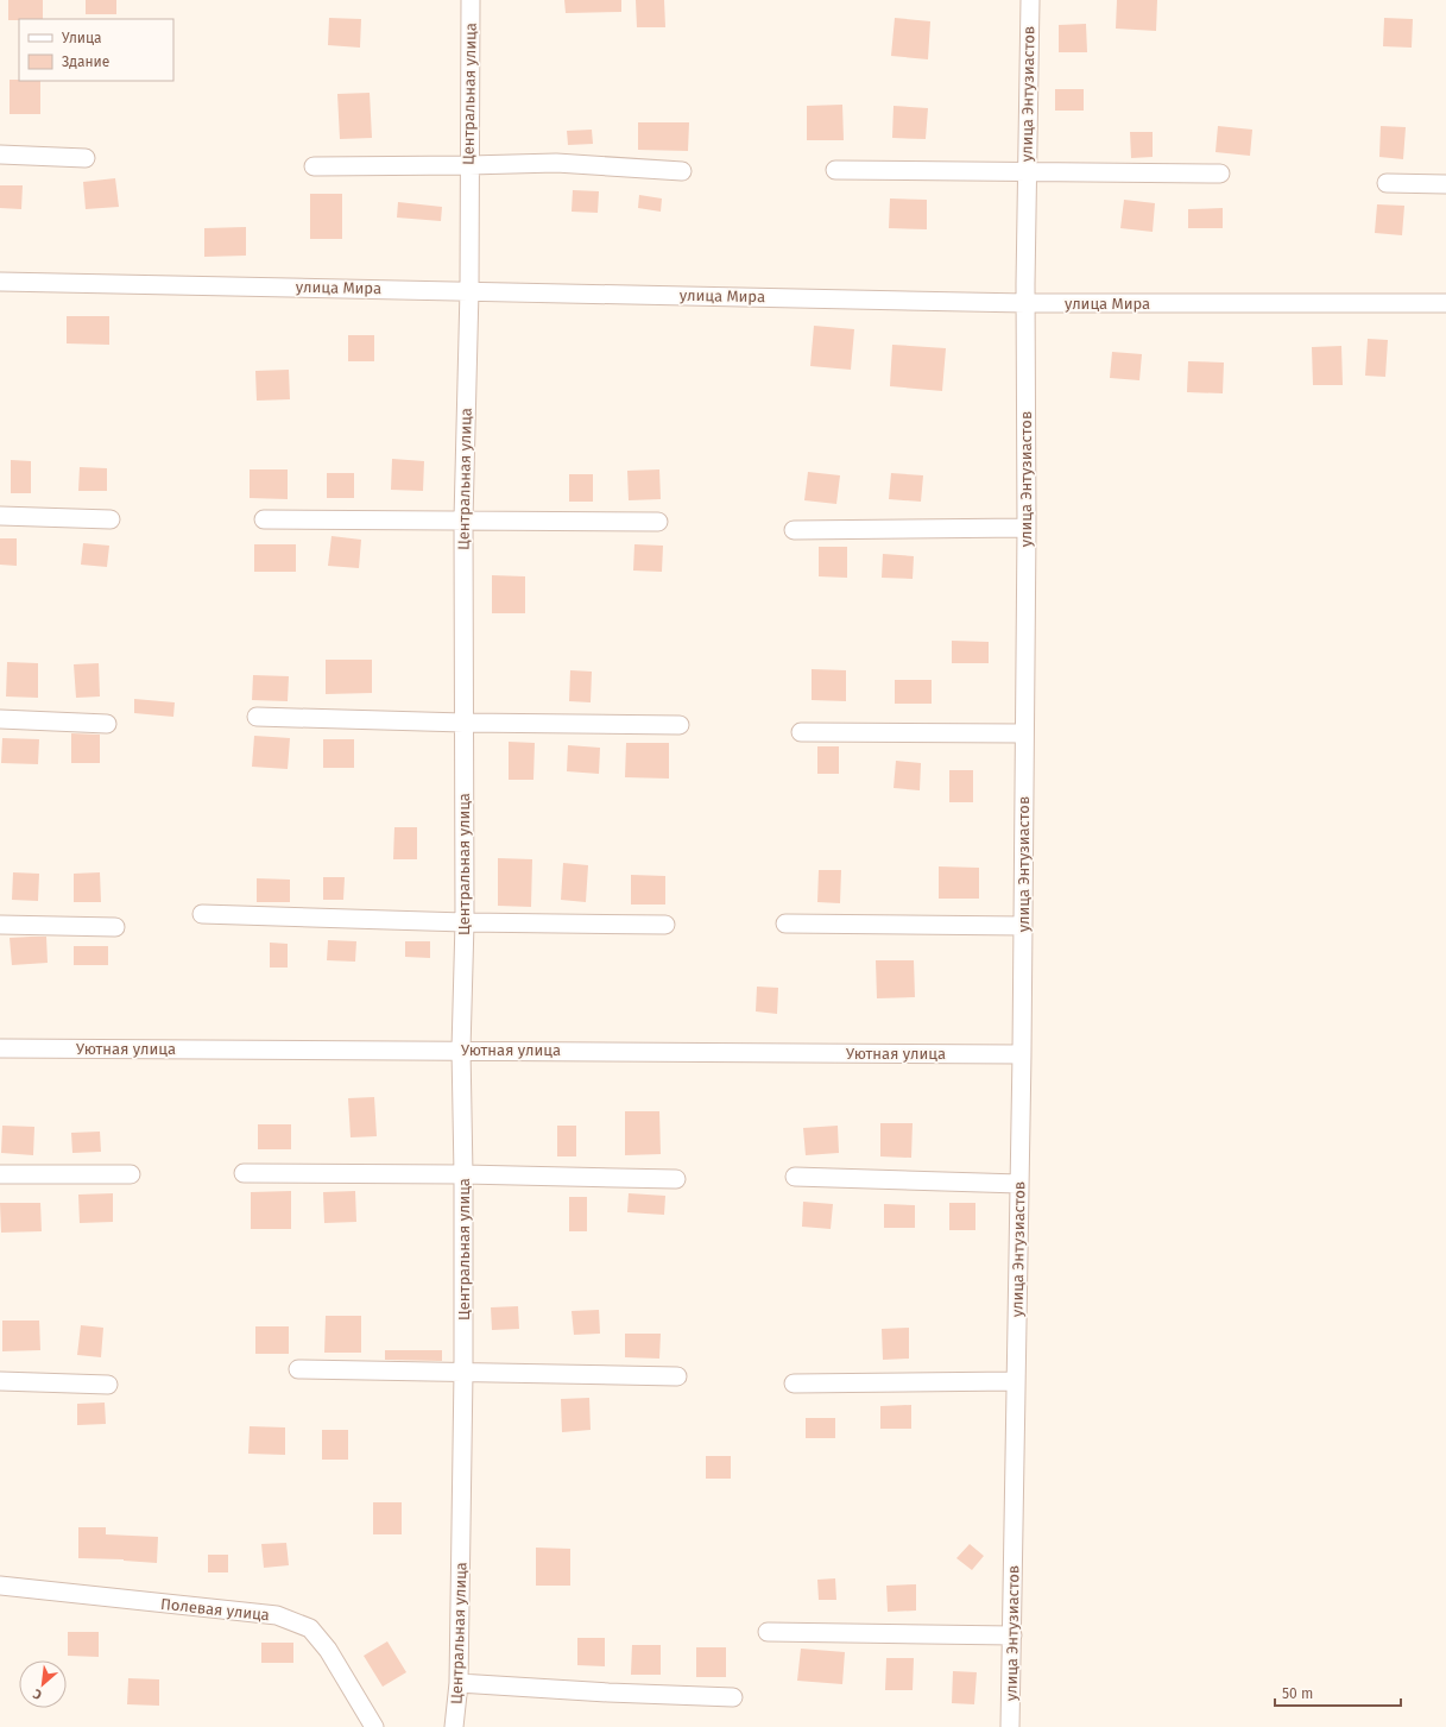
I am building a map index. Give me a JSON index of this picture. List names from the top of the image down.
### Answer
{
  "streets": {
    "street": [
      "Центральная улица",
      "улица Энтузиастов",
      "улица Мира",
      "Уютная улица",
      "Полевая улица"
    ]
  },
  "crossings": [
    ["Центральная улица", "улица Мира"],
    ["Центральная улица", "Уютная улица"],
    ["улица Энтузиастов", "улица Мира"],
    ["улица Энтузиастов", "Уютная улица"]
  ],
  "legend": ["Улица", "Здание"],
  "scale_bar": "50 m",
  "north": "bottom left"
}
